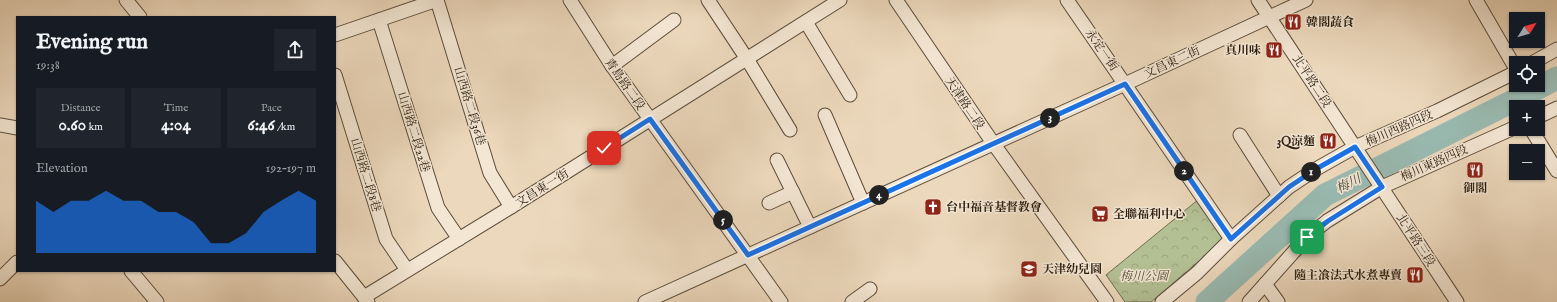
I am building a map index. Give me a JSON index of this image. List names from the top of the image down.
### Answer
{
  "streets": {
    "street": [
      "永定一街",
      "文昌東二街",
      "北平路二段",
      "青島路二段",
      "天津路二段",
      "山西路二段36巷",
      "梅川西路四段",
      "山西路二段22巷",
      "梅川東路四段",
      "山西路二段8巷",
      "文昌東一街",
      "北平路三段"
    ]
  },
  "crossings": [
    ["永定一街", "文昌東二街"],
    ["永定一街", "梅川西路四段"],
    ["文昌東二街", "北平路二段"],
    ["文昌東二街", "青島路二段"],
    ["文昌東二街", "天津路二段"],
    ["北平路二段", "梅川西路四段"],
    ["北平路二段", "北平路三段"],
    ["青島路二段", "文昌東一街"],
    ["山西路二段36巷", "文昌東一街"],
    ["山西路二段22巷", "文昌東一街"],
    ["梅川東路四段", "北平路三段"],
    ["山西路二段8巷", "文昌東一街"]
  ],
  "water": ["梅川"],
  "parks": ["梅川公園"],
  "places": {
    "restaurant": [
      "韓閣蔬食",
      "真川味",
      "3Q涼麵",
      "御閣",
      "隨主飡法式水煮專賣"
    ],
    "church": ["台中福音基督教會"],
    "supermarket": ["全聯福利中心"],
    "school or university": ["天津幼兒園"]
  },
  "north": "top right",
  "page": {
    "map_buttons": ["+", "−"],
    "heading": ["Evening run", "19:38"],
    "stats": [
      ["Distance", "0.60 km"],
      ["Time", "4:04"],
      ["Pace", "6:46 /km"]
    ],
    "pins": [
      "3",
      "2",
      "1",
      "4",
      "5"
    ],
    "chart": ["Elevation", "192–197 m"]
  }
}
